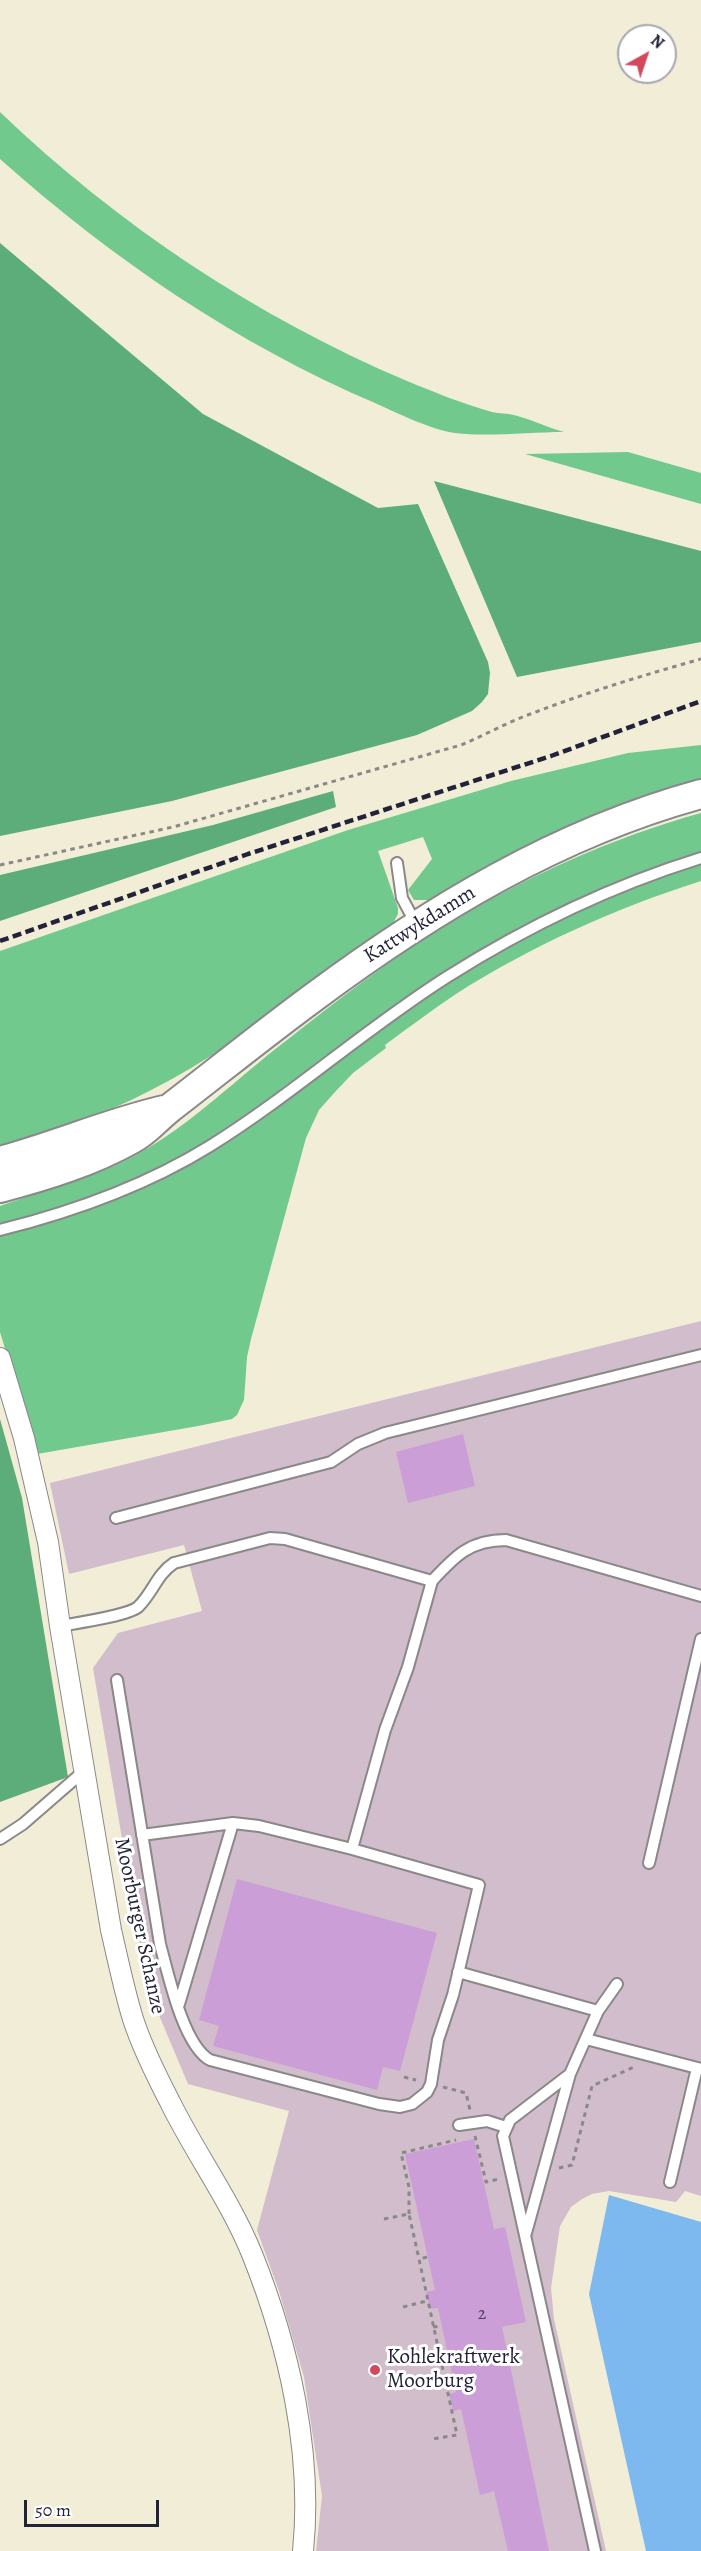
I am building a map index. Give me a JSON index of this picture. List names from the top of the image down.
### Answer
{
  "streets": {
    "main road": ["Kattwykdamm"],
    "street": ["Moorburger Schanze"]
  },
  "places": ["Kohlekraftwerk Moorburg"],
  "house_numbers": ["2"],
  "scale_bar": "50 m",
  "north": "top right"
}
